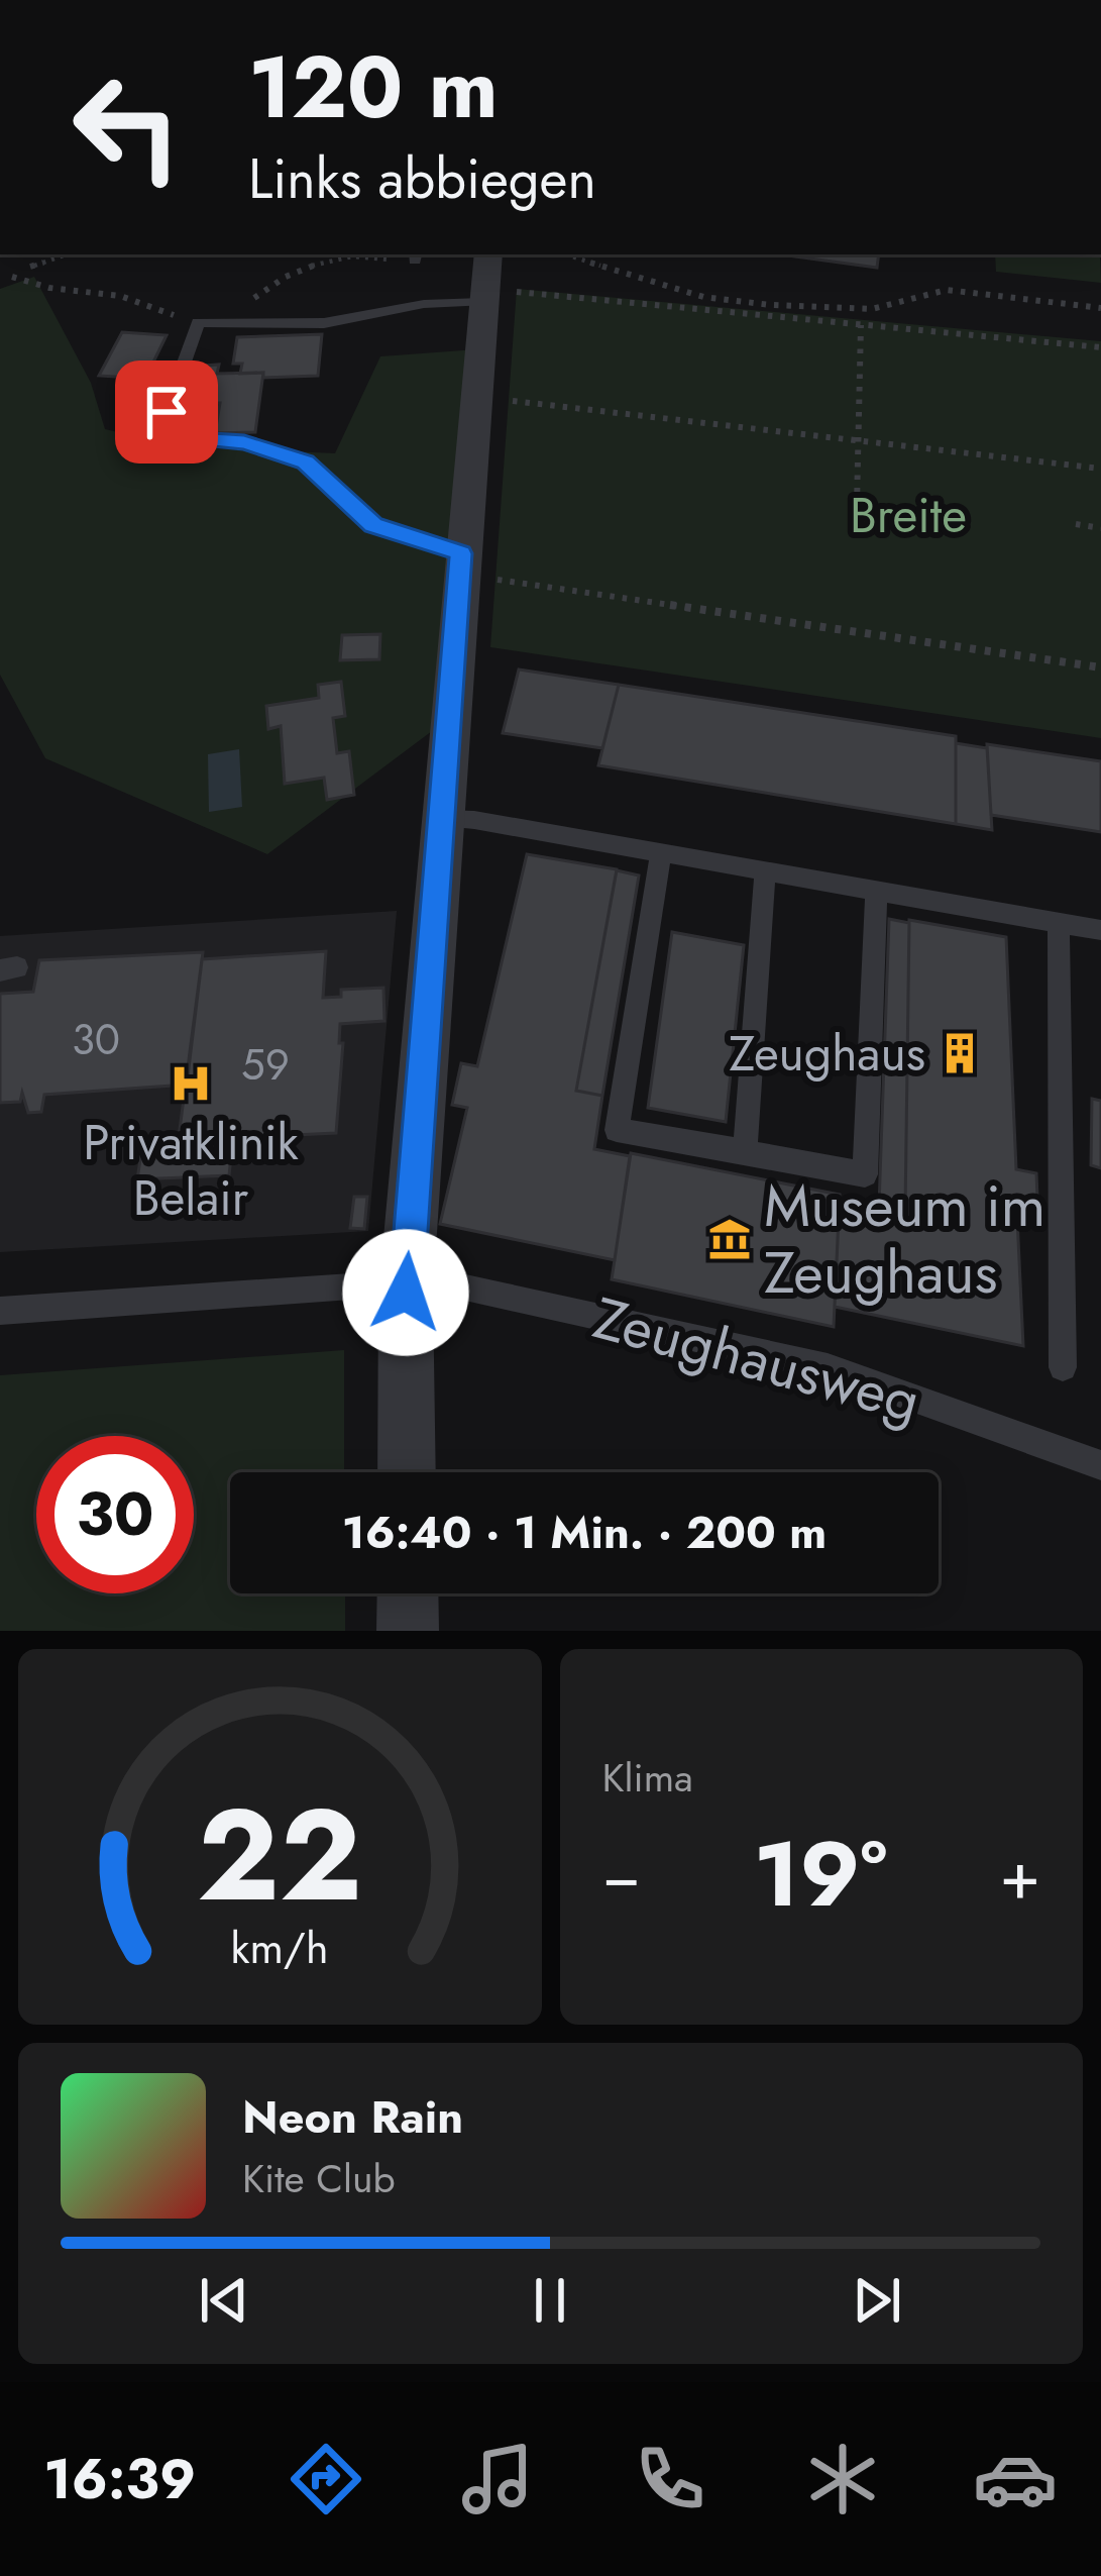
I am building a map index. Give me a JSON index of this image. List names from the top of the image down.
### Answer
{
  "streets": {
    "lane": ["Zeughausweg"]
  },
  "parks": ["Breite"],
  "places": {
    "building": ["Zeughaus"],
    "hospital": ["Privatklinik Belair"],
    "museum": ["Museum im Zeughaus"]
  },
  "house_numbers": ["30", "59"],
  "page": {
    "turn": ["120 m", "Links abbiegen"],
    "limit": "30",
    "trip": "16:40 · 1 Min. · 200 m",
    "tile": "Klima",
    "heat": ["−", "19°", "+"],
    "song": ["Neon Rain", "Kite Club"],
    "tabs": "16:39",
    "gauge": ["22", "km/h"]
  }
}
